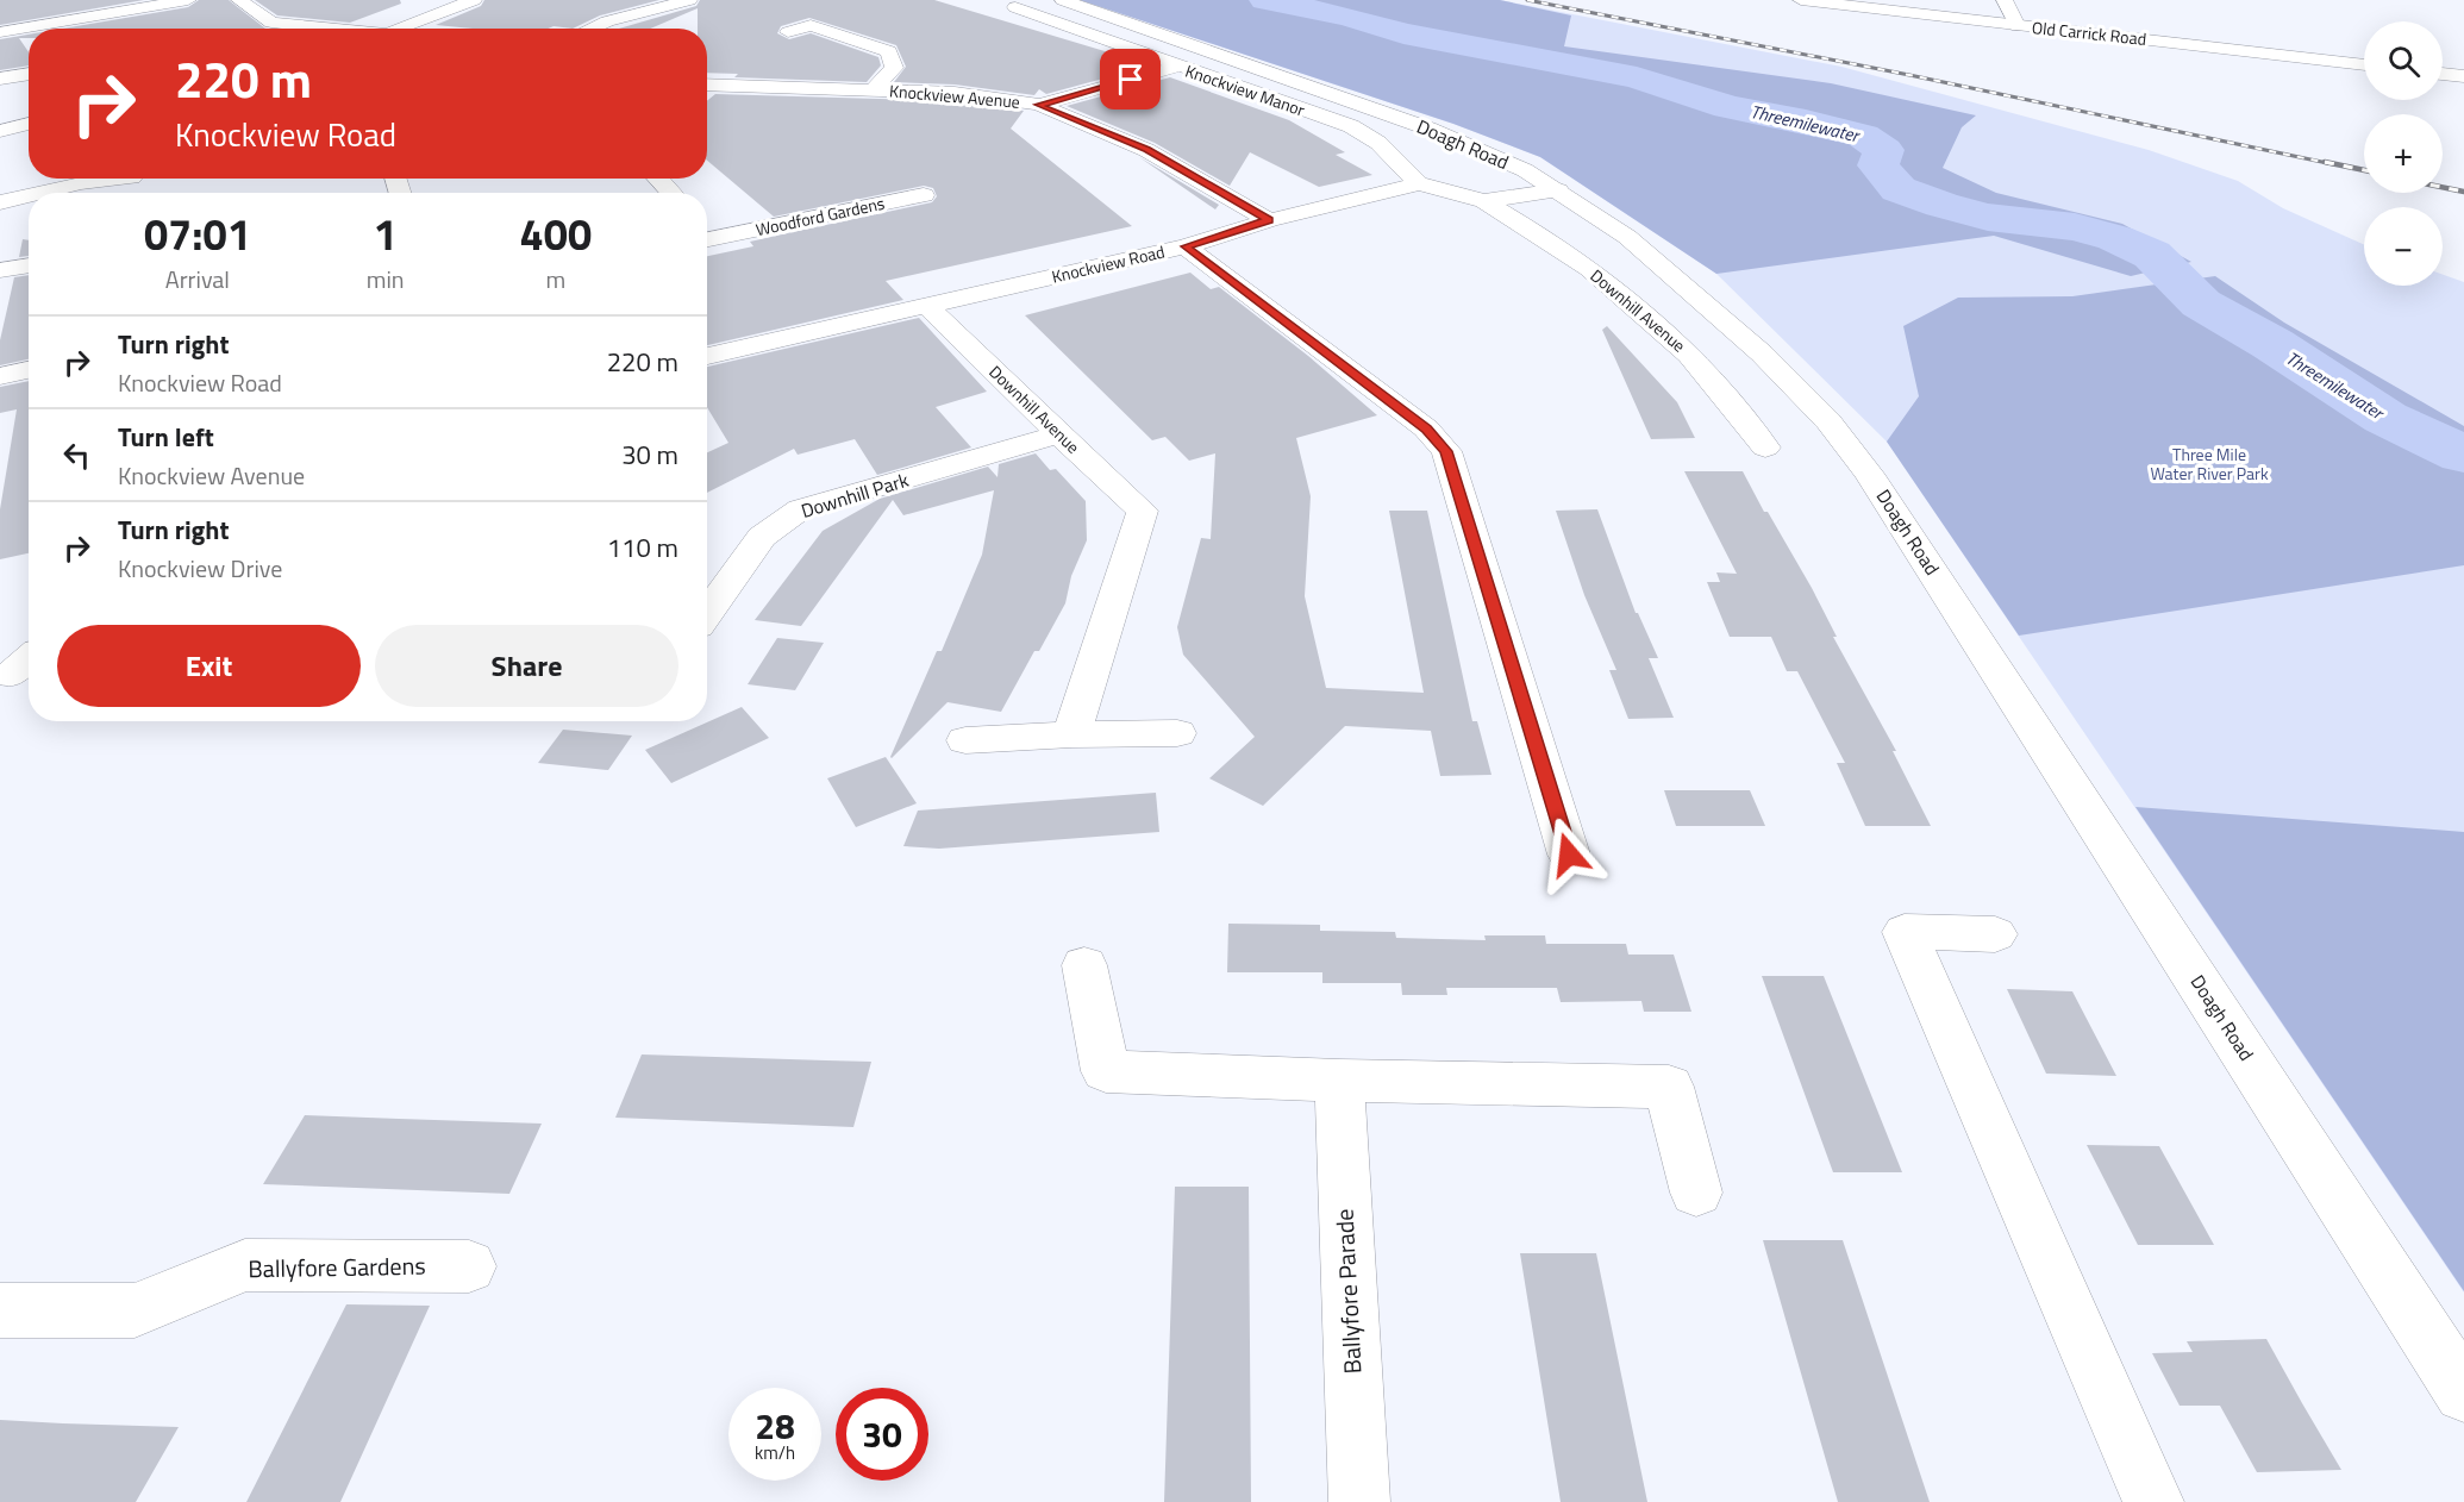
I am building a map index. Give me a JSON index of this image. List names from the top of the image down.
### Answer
{
  "streets": {
    "street": [
      "Old Carrick Road",
      "Knockview Manor",
      "Knockview Avenue",
      "Doagh Road",
      "Woodford Gardens",
      "Knockview Road",
      "Downhill Avenue",
      "Downhill Park",
      "Ballyfore Gardens",
      "Ballyfore Parade"
    ]
  },
  "crossings": [
    ["Knockview Manor", "Knockview Road"],
    ["Knockview Avenue", "Knockview Road"],
    ["Doagh Road", "Knockview Road"],
    ["Knockview Road", "Downhill Avenue"],
    ["Downhill Avenue", "Downhill Park"]
  ],
  "water": ["Threemilewater"],
  "parks": ["Three Mile Water River Park"],
  "page": {
    "map_buttons": ["+", "−"],
    "turn": ["220 m", "Knockview Road"],
    "eta": [
      "07:01",
      "Arrival",
      "1",
      "min",
      "400",
      "m"
    ],
    "list": [
      {
        "name": "Turn right",
        "note": "Knockview Road",
        "value": "220 m"
      },
      {
        "name": "Turn left",
        "note": "Knockview Avenue",
        "value": "30 m"
      },
      {
        "name": "Turn right",
        "note": "Knockview Drive",
        "value": "110 m"
      }
    ],
    "buttons": ["Exit", "Share"],
    "speed": "28 km/h",
    "limit": "30"
  }
}
